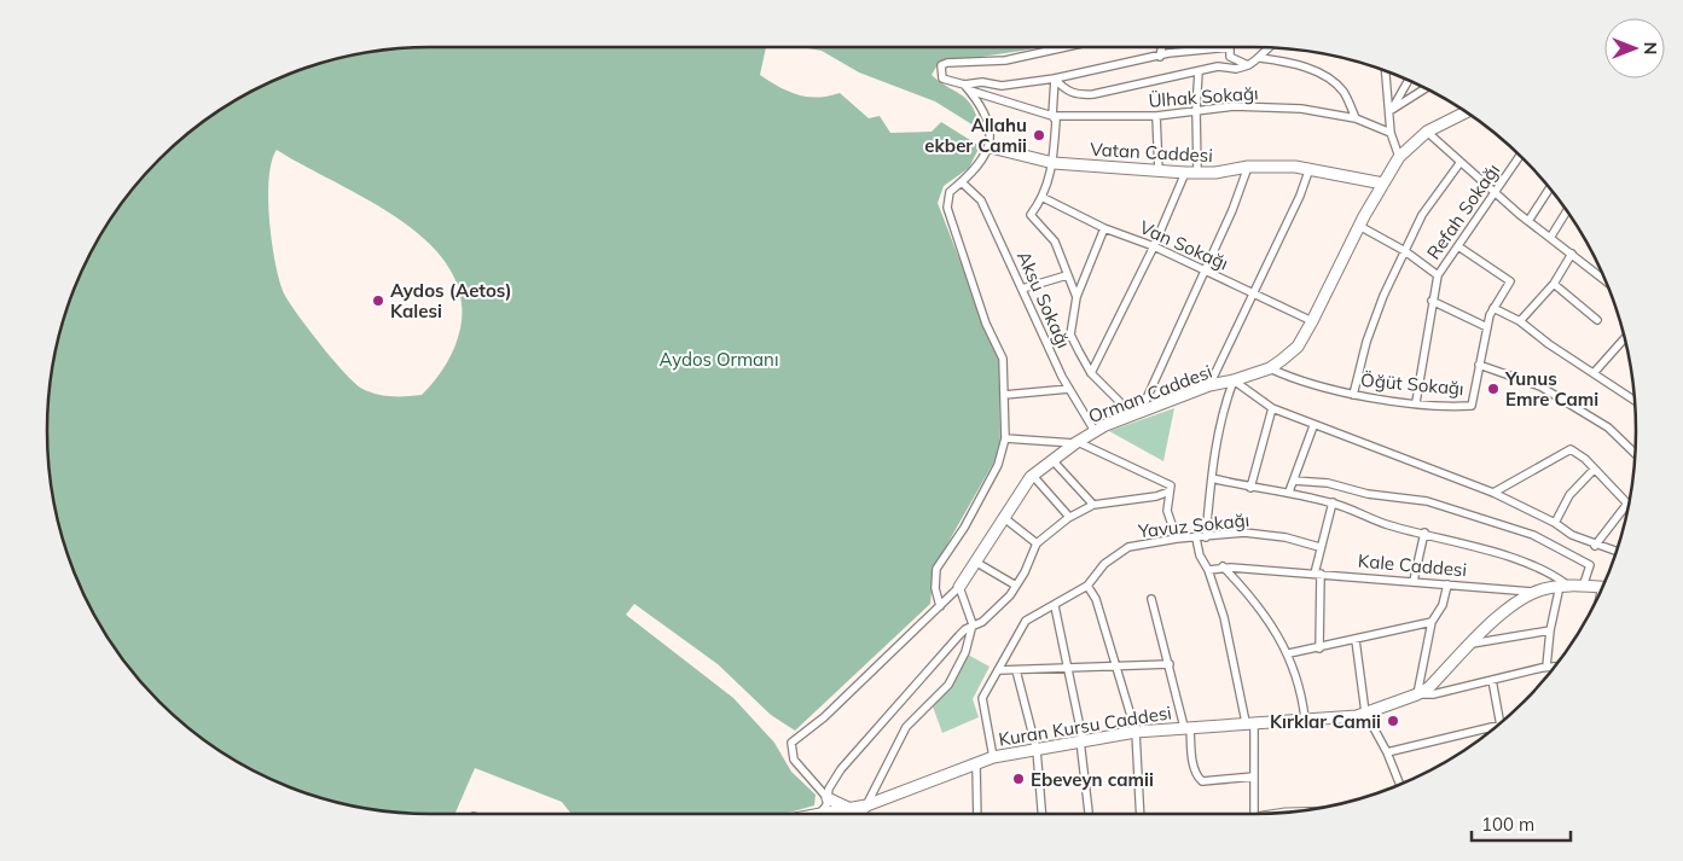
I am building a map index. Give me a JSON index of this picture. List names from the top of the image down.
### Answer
{
  "streets": {
    "street": [
      "Ülhak Sokağı",
      "Vatan Caddesi",
      "Refah Sokağı",
      "Van Sokağı",
      "Aksu Sokağı",
      "Öğüt Sokağı",
      "Orman Caddesi",
      "Yavuz Sokağı",
      "Kale Caddesi",
      "Kuran Kursu Caddesi"
    ]
  },
  "crossings": [
    ["Vatan Caddesi", "Orman Caddesi"],
    ["Refah Sokağı", "Öğüt Sokağı"],
    ["Van Sokağı", "Orman Caddesi"],
    ["Aksu Sokağı", "Orman Caddesi"],
    ["Öğüt Sokağı", "Orman Caddesi"],
    ["Yavuz Sokağı", "Kuran Kursu Caddesi"]
  ],
  "parks": ["Aydos Ormanı"],
  "places": [
    "Allahu ekber Camii",
    "Aydos (Aetos) Kalesi",
    "Yunus Emre Cami",
    "Kırklar Camii",
    "Ebeveyn camii"
  ],
  "scale_bar": "100 m",
  "north": "right"
}
